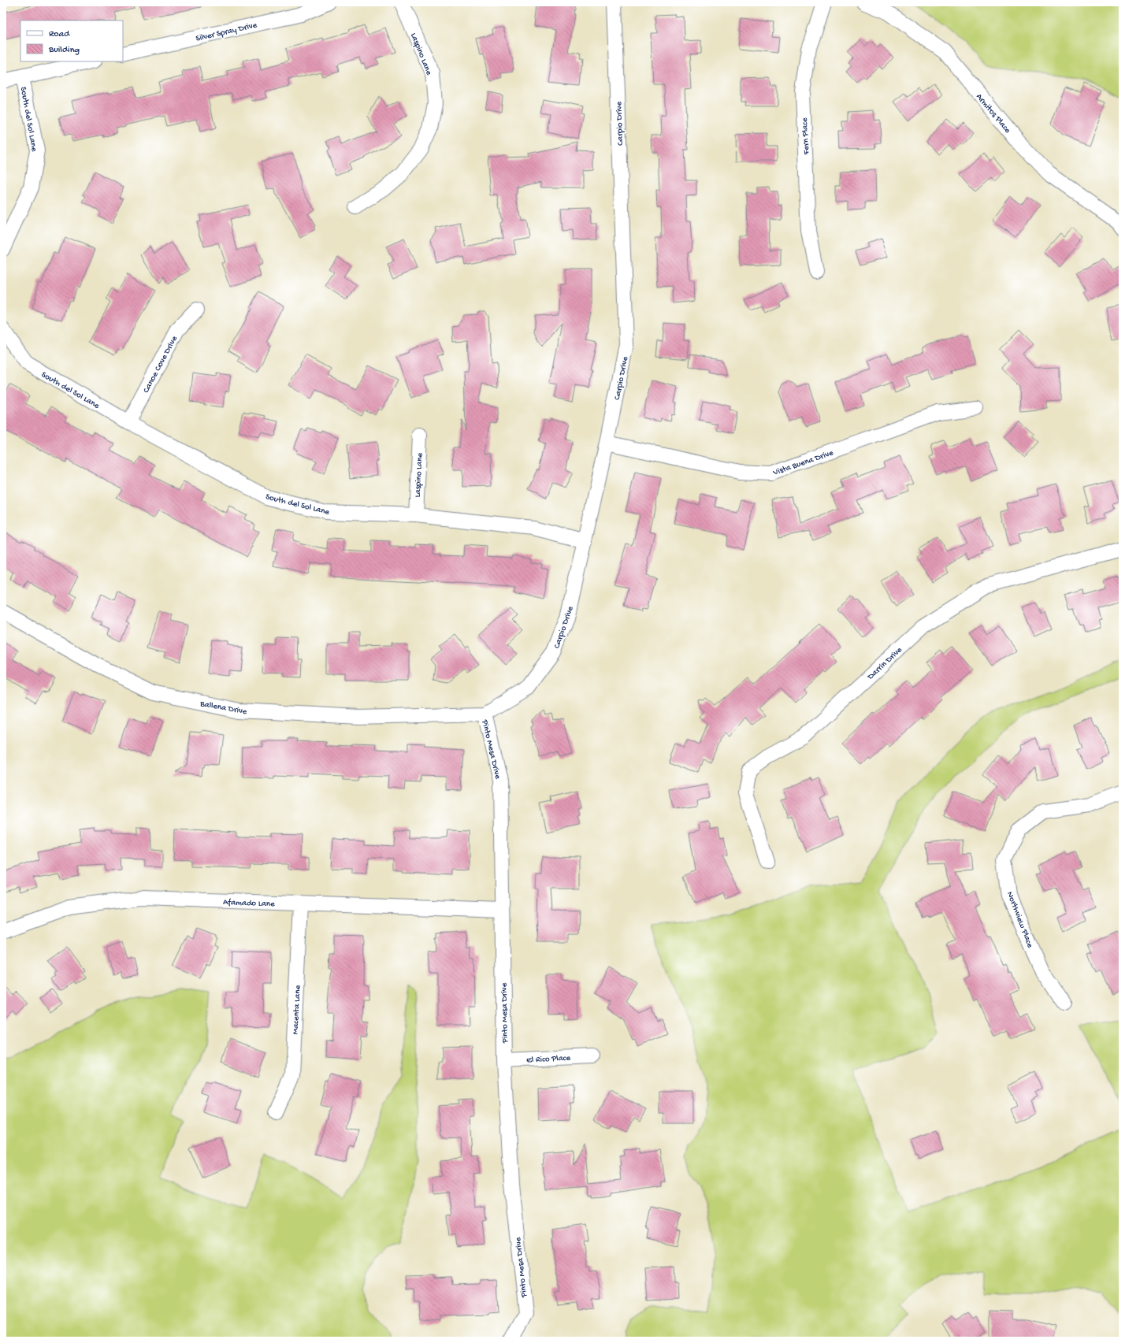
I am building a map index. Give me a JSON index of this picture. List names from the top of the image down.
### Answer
{
  "streets": {
    "street": [
      "Silver Spray Drive",
      "Laspino Lane",
      "Armitos Place",
      "South del Sol Lane",
      "Carpio Drive",
      "Fern Place",
      "Canoe Cove Drive",
      "Vista Buena Drive",
      "Darrin Drive",
      "Ballena Drive",
      "Pinto Mesa Drive",
      "Afamado Lane",
      "Northview Place",
      "Macenta Lane",
      "El Rico Place"
    ]
  },
  "crossings": [
    ["Laspino Lane", "South del Sol Lane"],
    ["South del Sol Lane", "Carpio Drive"],
    ["South del Sol Lane", "Canoe Cove Drive"],
    ["Carpio Drive", "Vista Buena Drive"],
    ["Carpio Drive", "Ballena Drive"],
    ["Carpio Drive", "Pinto Mesa Drive"],
    ["Ballena Drive", "Pinto Mesa Drive"],
    ["Pinto Mesa Drive", "Afamado Lane"],
    ["Pinto Mesa Drive", "El Rico Place"],
    ["Afamado Lane", "Macenta Lane"]
  ],
  "legend": ["Road", "Building"]
}
